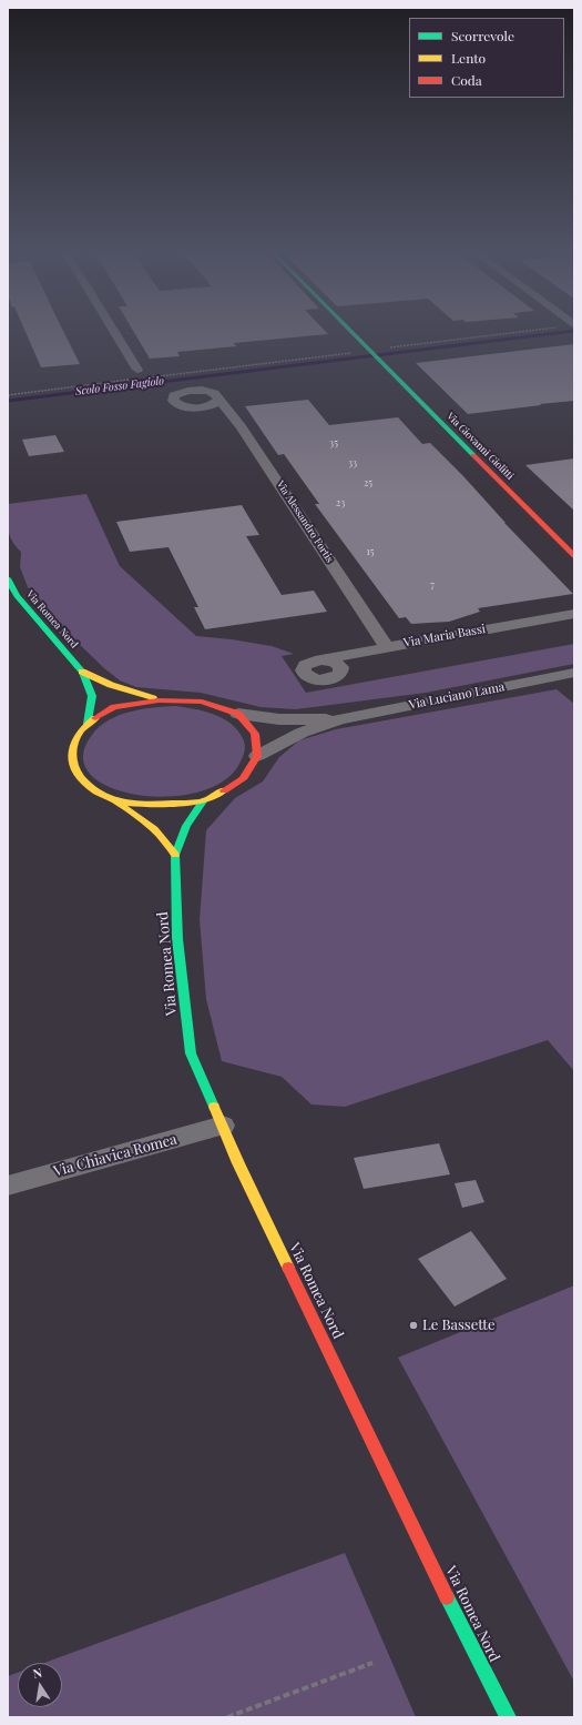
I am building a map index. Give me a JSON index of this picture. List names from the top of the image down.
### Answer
{
  "streets": {
    "main road": ["Via Giovanni Giolitti", "Via Romea Nord"],
    "street": [
      "Via Alessandro Fortis",
      "Via Maria Bassi",
      "Via Luciano Lama",
      "Via Chiavica Romea"
    ]
  },
  "crossings": [
    ["Via Alessandro Fortis", "Via Maria Bassi"],
    ["Via Romea Nord", "Via Luciano Lama"],
    ["Via Romea Nord", "Via Chiavica Romea"]
  ],
  "water": ["Scolo Fosso Fagiolo"],
  "places": ["Le Bassette"],
  "house_numbers": [
    "35",
    "33",
    "25",
    "23",
    "15",
    "7"
  ],
  "legend": ["Scorrevole", "Lento", "Coda"],
  "north": "top"
}
